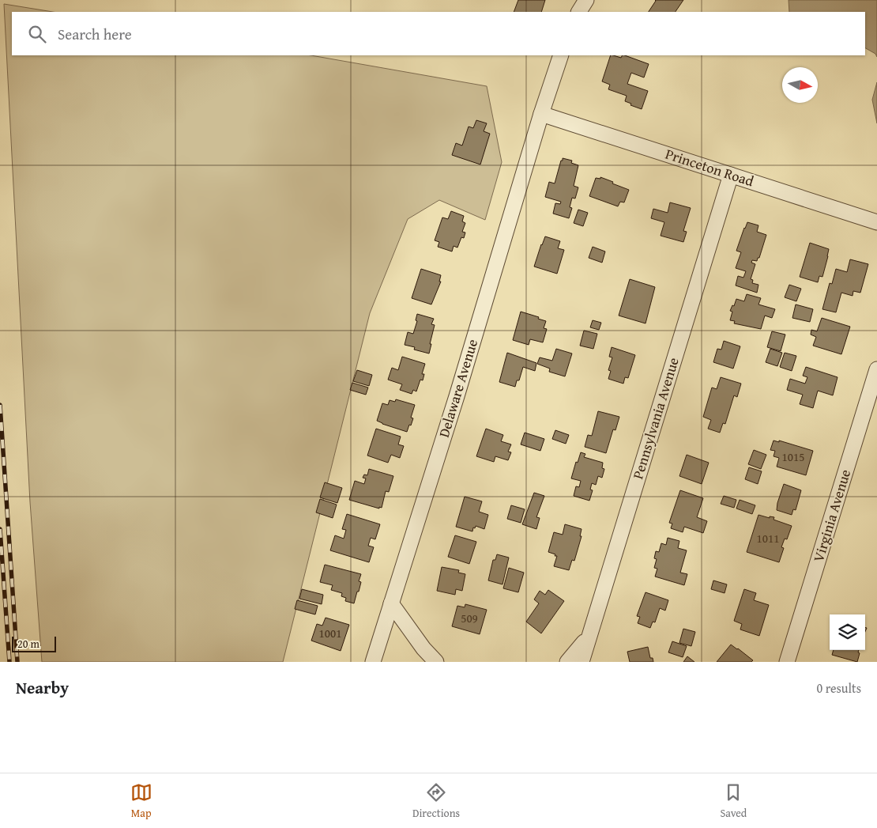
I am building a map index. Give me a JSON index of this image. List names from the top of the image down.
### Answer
{
  "streets": {
    "street": [
      "Princeton Road",
      "Delaware Avenue",
      "Pennsylvania Avenue",
      "Virginia Avenue"
    ]
  },
  "crossings": [
    ["Princeton Road", "Delaware Avenue"],
    ["Princeton Road", "Pennsylvania Avenue"]
  ],
  "house_numbers": [
    "1015",
    "1011",
    "509",
    "1001"
  ],
  "scale_bar": "20 m",
  "north": "right",
  "page": {
    "search": "Search here",
    "scale": "20 m",
    "heading": ["Nearby", "0 results"],
    "nav": ["Map", "Directions", "Saved"]
  }
}
